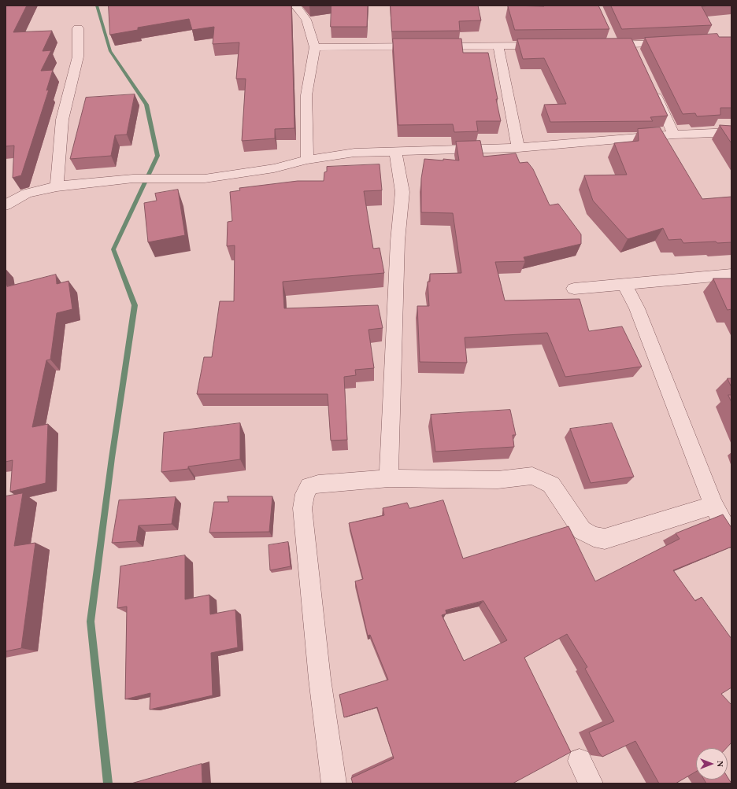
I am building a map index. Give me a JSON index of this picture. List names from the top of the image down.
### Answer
{
  "north": "right"
}
